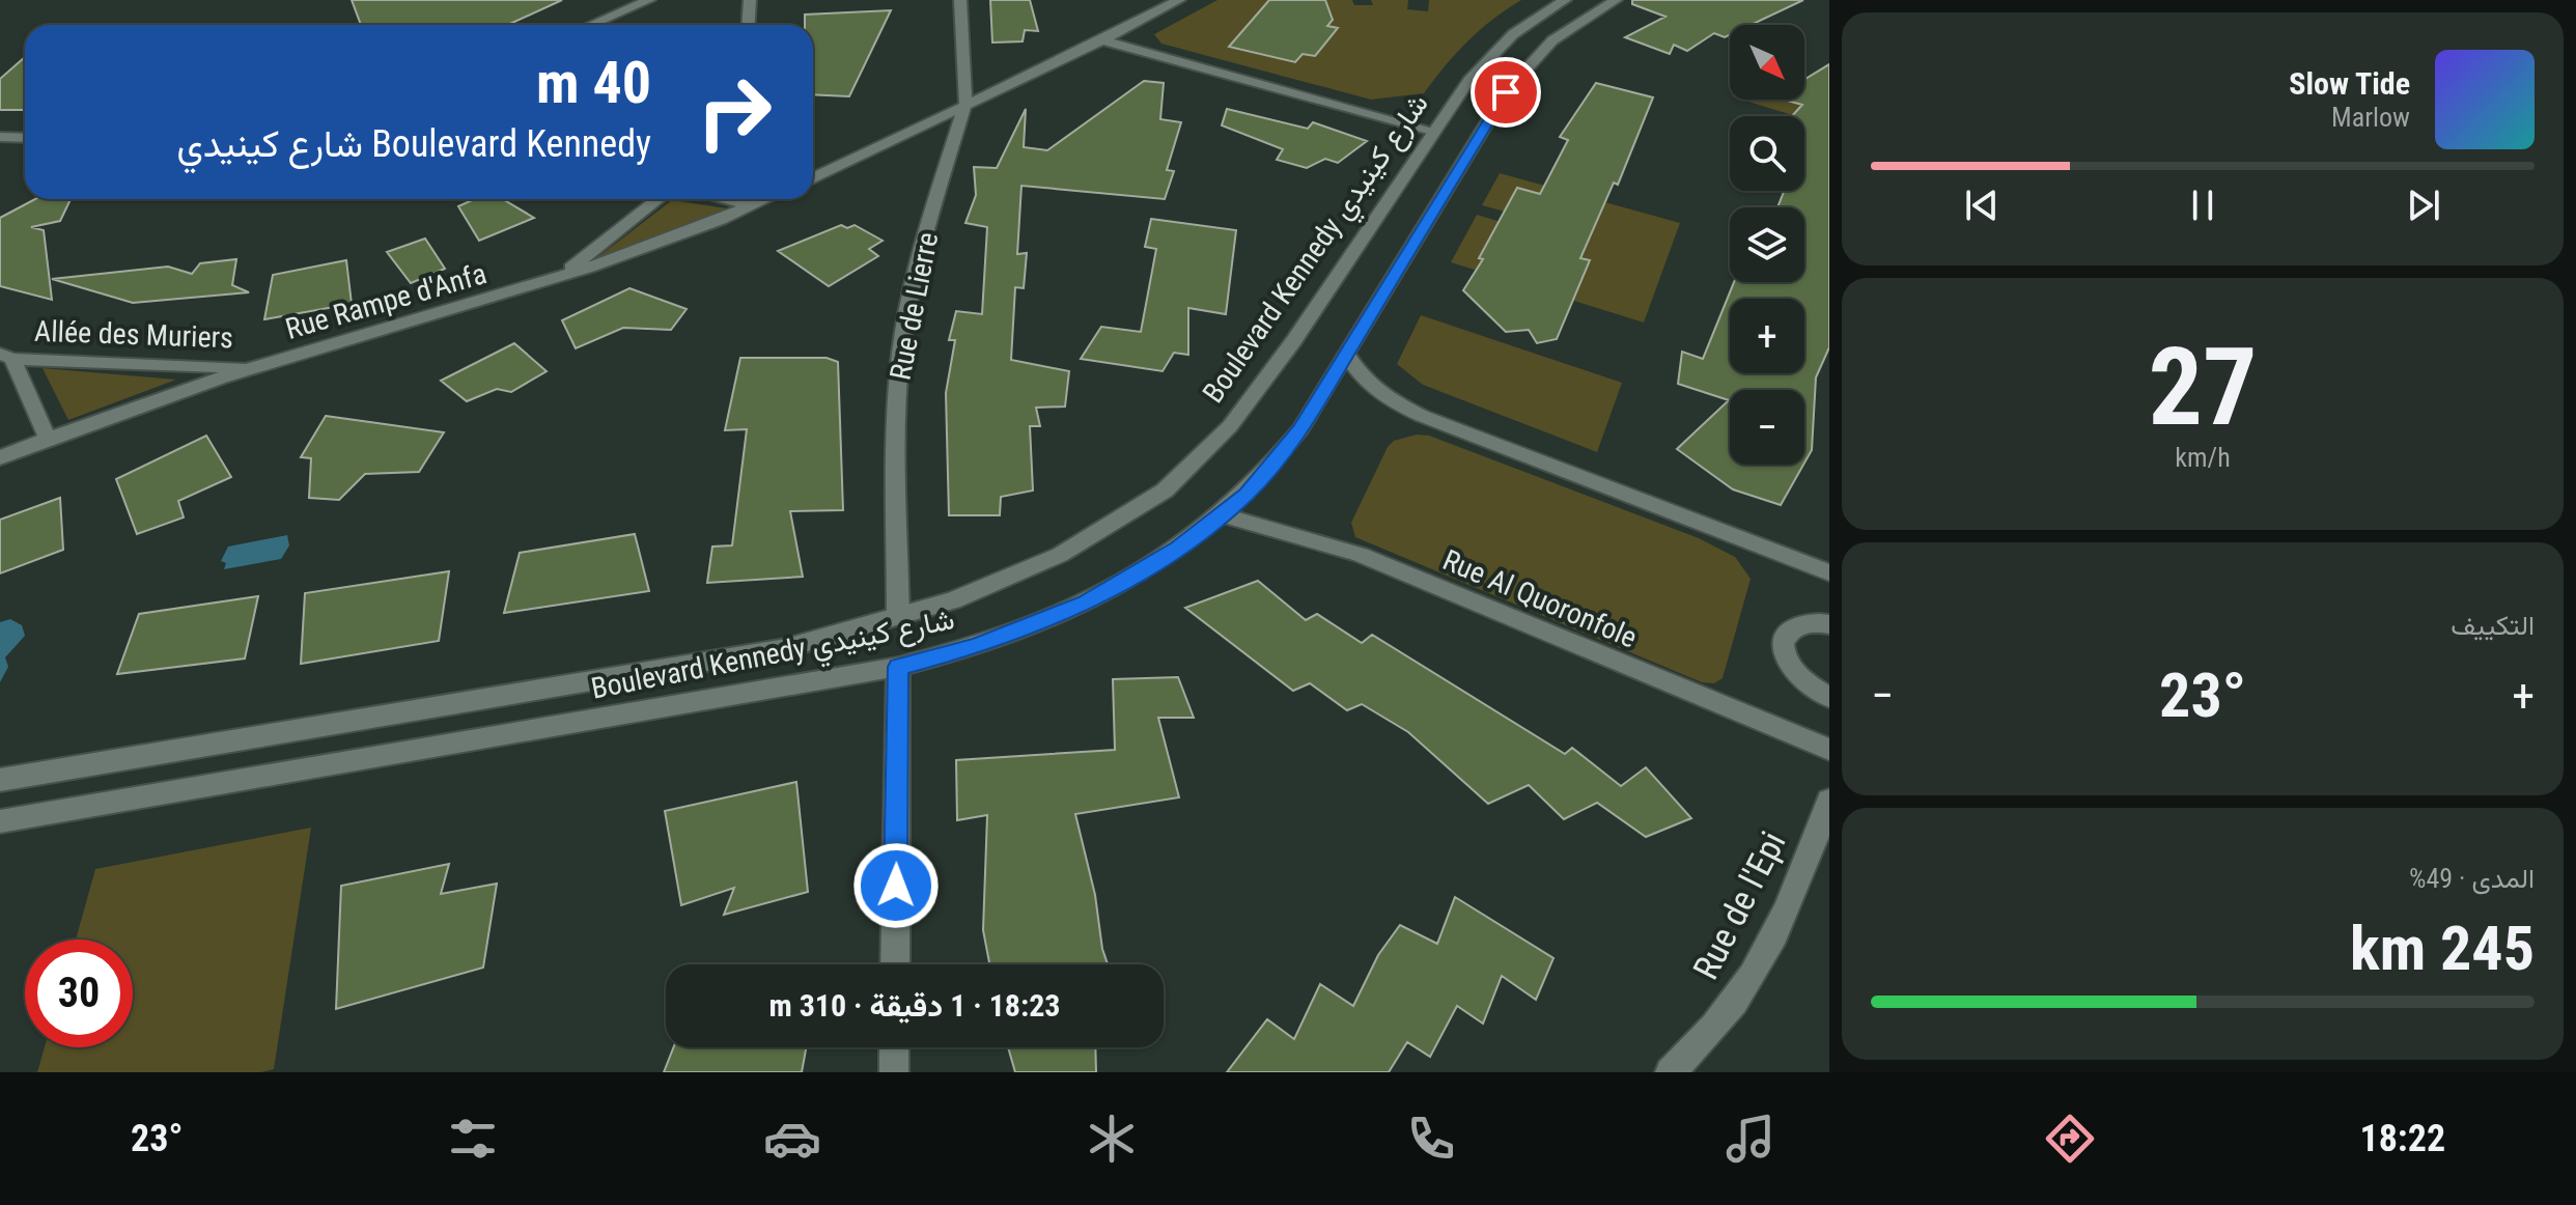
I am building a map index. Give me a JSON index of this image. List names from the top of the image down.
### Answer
{
  "streets": {
    "street": [
      "Boulevard Kennedy شارع كينيدي",
      "Rue Rampe d'Anfa",
      "Rue de Lierre",
      "Allée des Muriers",
      "Rue Al Quoronfole",
      "Rue de l'Epi"
    ]
  },
  "crossings": [
    ["Boulevard Kennedy شارع كينيدي", "Rue de Lierre"],
    ["Boulevard Kennedy شارع كينيدي", "Rue Al Quoronfole"],
    ["Rue Rampe d'Anfa", "Allée des Muriers"]
  ],
  "north": "bottom right",
  "page": {
    "map_buttons": ["+", "−"],
    "turn": ["40 m", "Boulevard Kennedy شارع كينيدي"],
    "song": ["Slow Tide", "Marlow"],
    "tile": [
      ["27", "km/h"],
      "التكييف",
      ["المدى · 49%", "245 km"]
    ],
    "heat": ["−", "23°", "+"],
    "limit": "30",
    "trip": "18:23 · 1 دقيقة · 310 m",
    "tabs": ["18:22", "23°"]
  }
}
